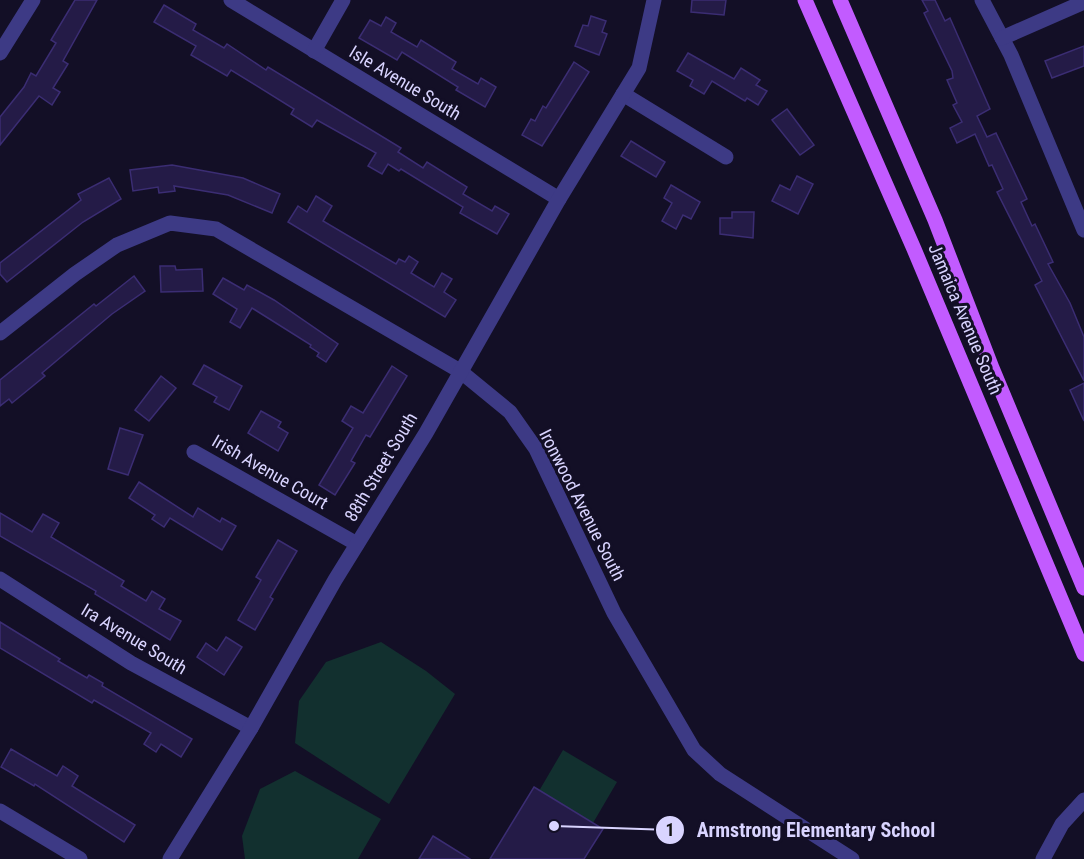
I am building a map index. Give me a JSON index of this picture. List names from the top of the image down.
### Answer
{
  "streets": {
    "main road": ["Jamaica Avenue South"],
    "street": [
      "Isle Avenue South",
      "88th Street South",
      "Irish Avenue Court",
      "Ironwood Avenue South",
      "Ira Avenue South"
    ]
  },
  "crossings": [
    ["Isle Avenue South", "88th Street South"],
    ["88th Street South", "Irish Avenue Court"],
    ["88th Street South", "Ironwood Avenue South"],
    ["88th Street South", "Ira Avenue South"]
  ],
  "places": ["Armstrong Elementary School"]
}
